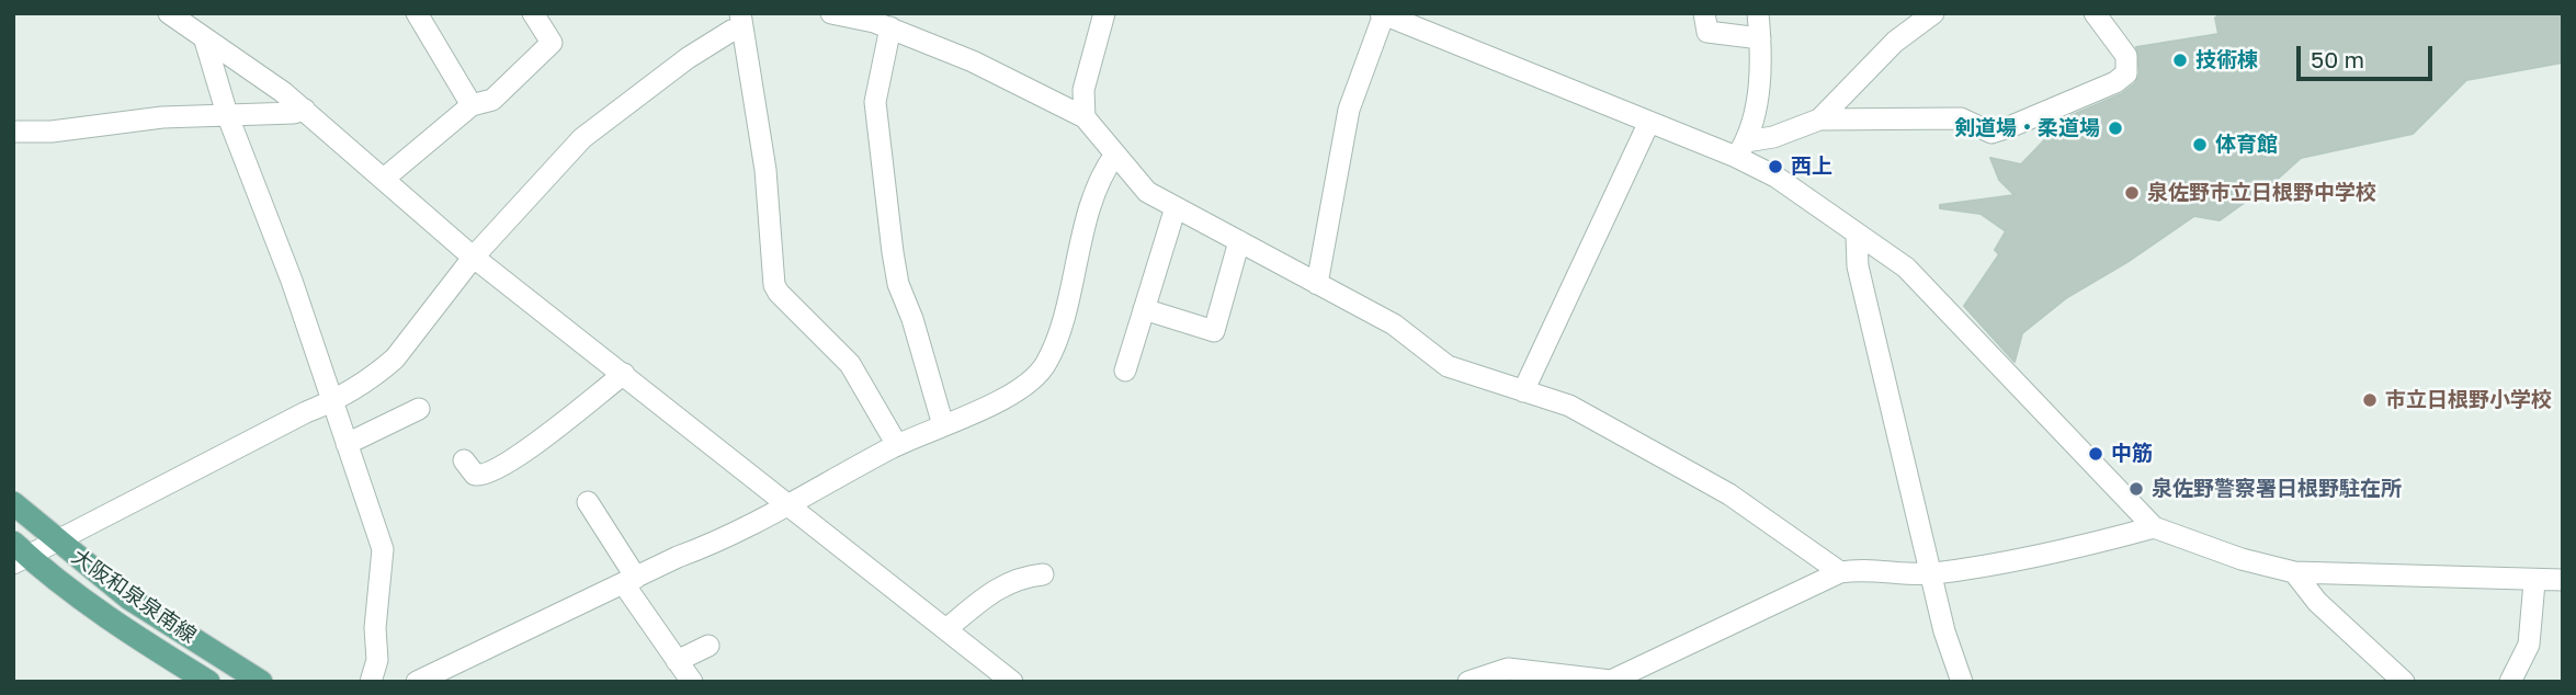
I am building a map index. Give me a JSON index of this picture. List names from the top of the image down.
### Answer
{
  "streets": {
    "main road": ["大阪和泉泉南線"]
  },
  "places": [
    "技術棟",
    "剣道場・柔道場",
    "体育館",
    "西上",
    "泉佐野市立日根野中学校",
    "市立日根野小学校",
    "中筋",
    "泉佐野警察署日根野駐在所"
  ],
  "scale_bar": "50 m"
}
